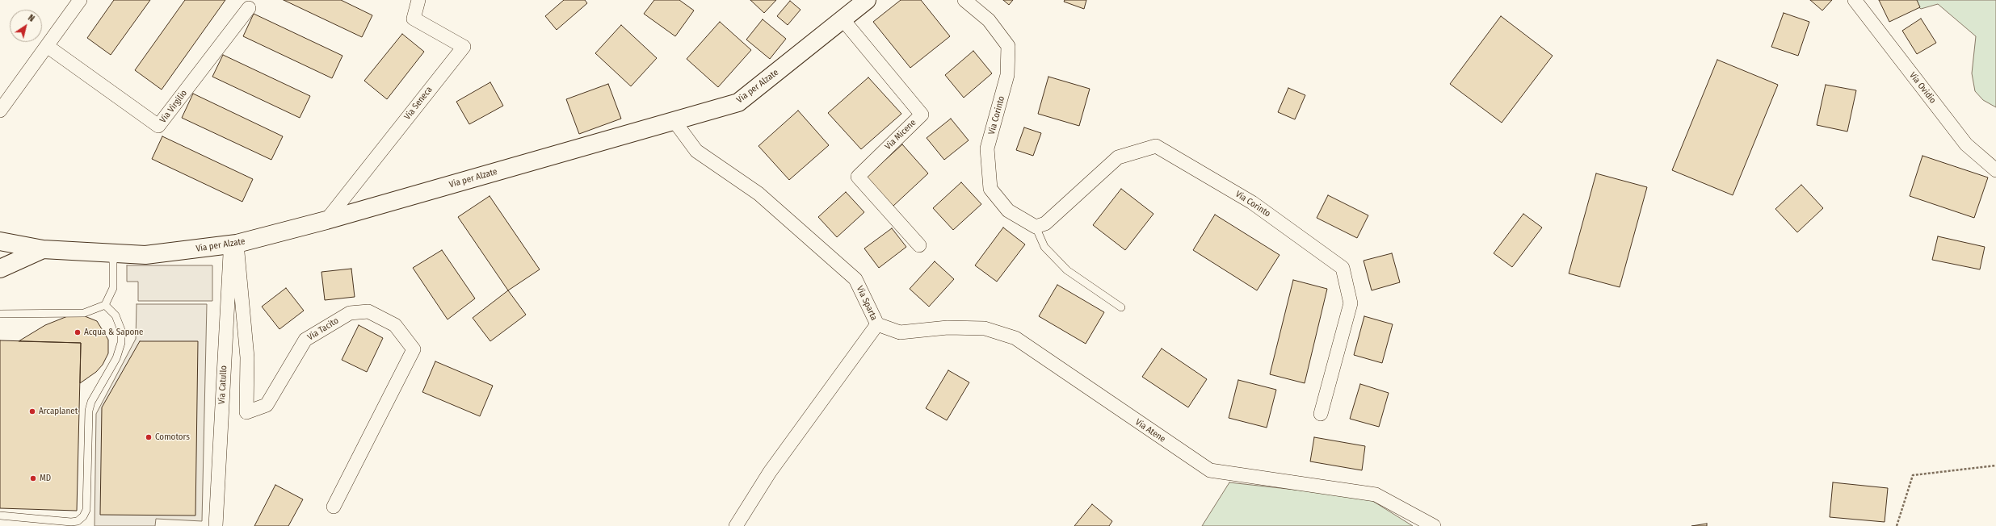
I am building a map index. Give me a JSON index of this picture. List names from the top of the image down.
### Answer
{
  "streets": {
    "street": [
      "Via per Alzate",
      "Via Ovidio",
      "Via Seneca",
      "Via Virgilio",
      "Via Corinto",
      "Via Micene",
      "Via Sparta",
      "Via Tacito",
      "Via Catullo",
      "Via Atene"
    ]
  },
  "crossings": [
    ["Via per Alzate", "Via Seneca"],
    ["Via per Alzate", "Via Micene"],
    ["Via per Alzate", "Via Sparta"],
    ["Via per Alzate", "Via Tacito"],
    ["Via per Alzate", "Via Catullo"],
    ["Via Sparta", "Via Atene"],
    ["Via Tacito", "Via Catullo"]
  ],
  "places": [
    "Acqua & Sapone",
    "Arcaplanet",
    "Comotors",
    "MD"
  ],
  "north": "top right"
}
